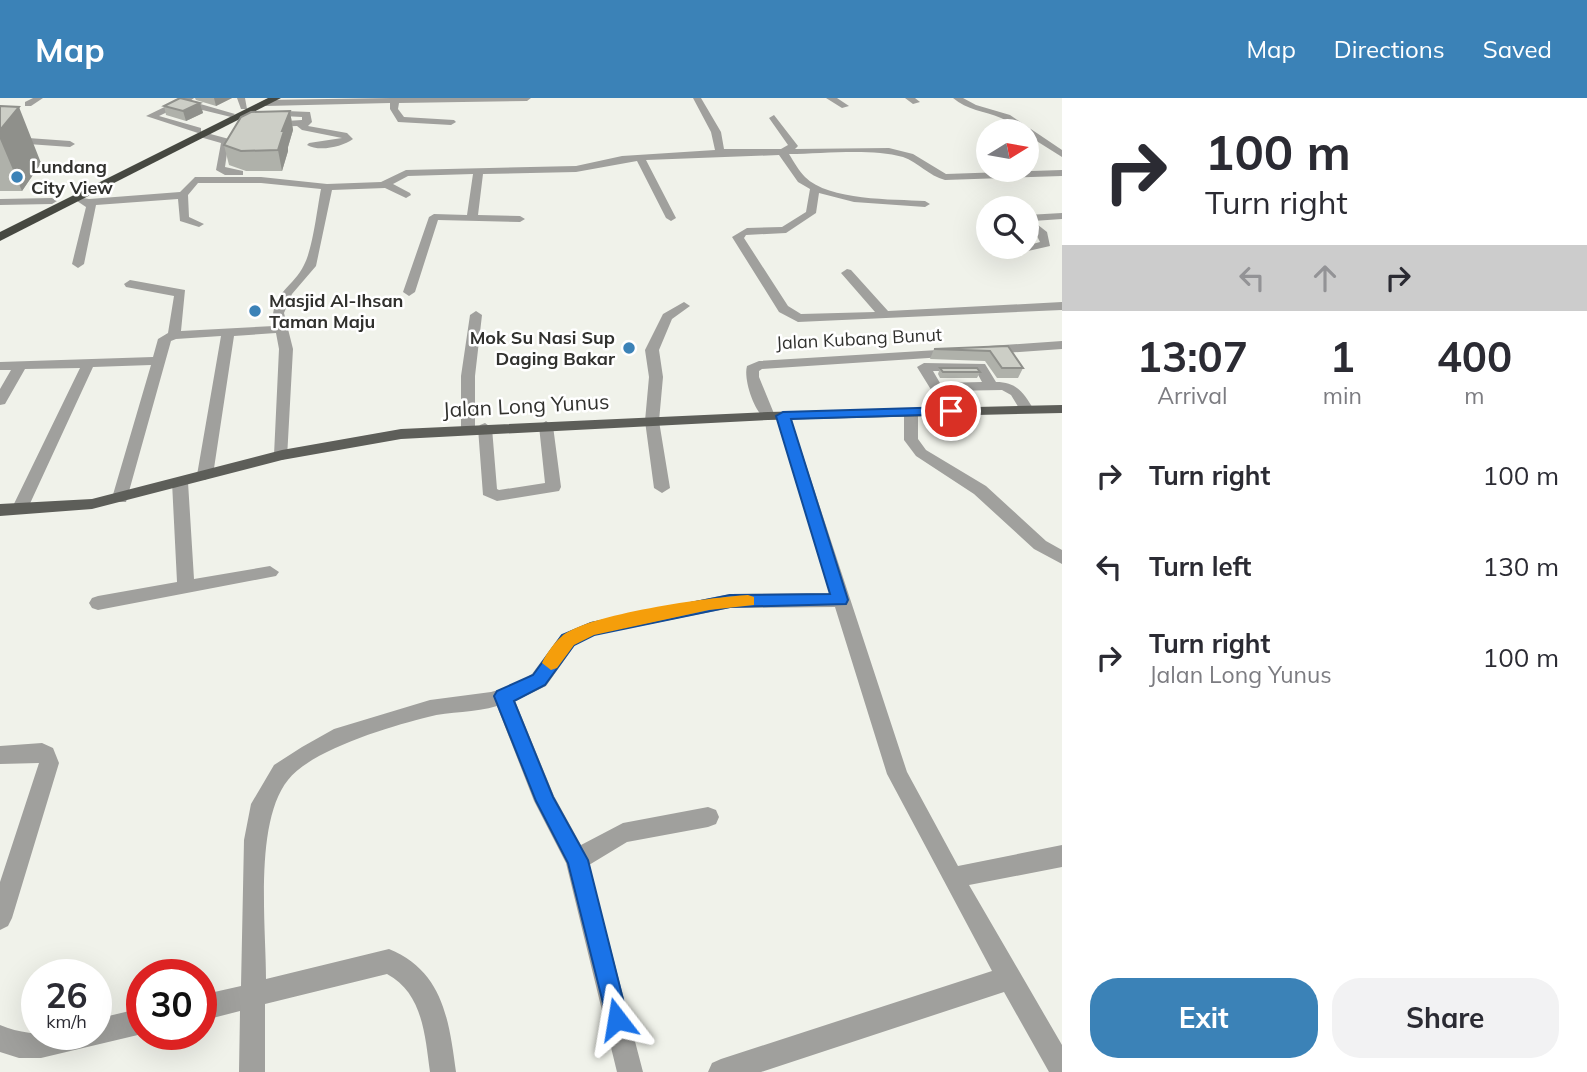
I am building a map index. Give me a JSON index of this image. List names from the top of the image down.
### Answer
{
  "streets": {
    "main road": ["Jalan Long Yunus"],
    "street": ["Jalan Kubang Bunut"]
  },
  "crossings": [
    ["Jalan Kubang Bunut", "Jalan Long Yunus"]
  ],
  "places": ["Lundang City View", "Masjid Al-Ihsan Taman Maju", "Mok Su Nasi Sup Daging Bakar"],
  "north": "right",
  "page": {
    "header": "Map",
    "nav": ["Map", "Directions", "Saved"],
    "turn": ["100 m", "Turn right"],
    "eta": [
      "13:07",
      "Arrival",
      "1",
      "min",
      "400",
      "m"
    ],
    "list": [
      {
        "name": "Turn right",
        "value": "100 m"
      },
      {
        "name": "Turn left",
        "value": "130 m"
      },
      {
        "name": "Turn right",
        "note": "Jalan Long Yunus",
        "value": "100 m"
      }
    ],
    "speed": "26 km/h",
    "limit": "30",
    "buttons": ["Exit", "Share"]
  }
}
